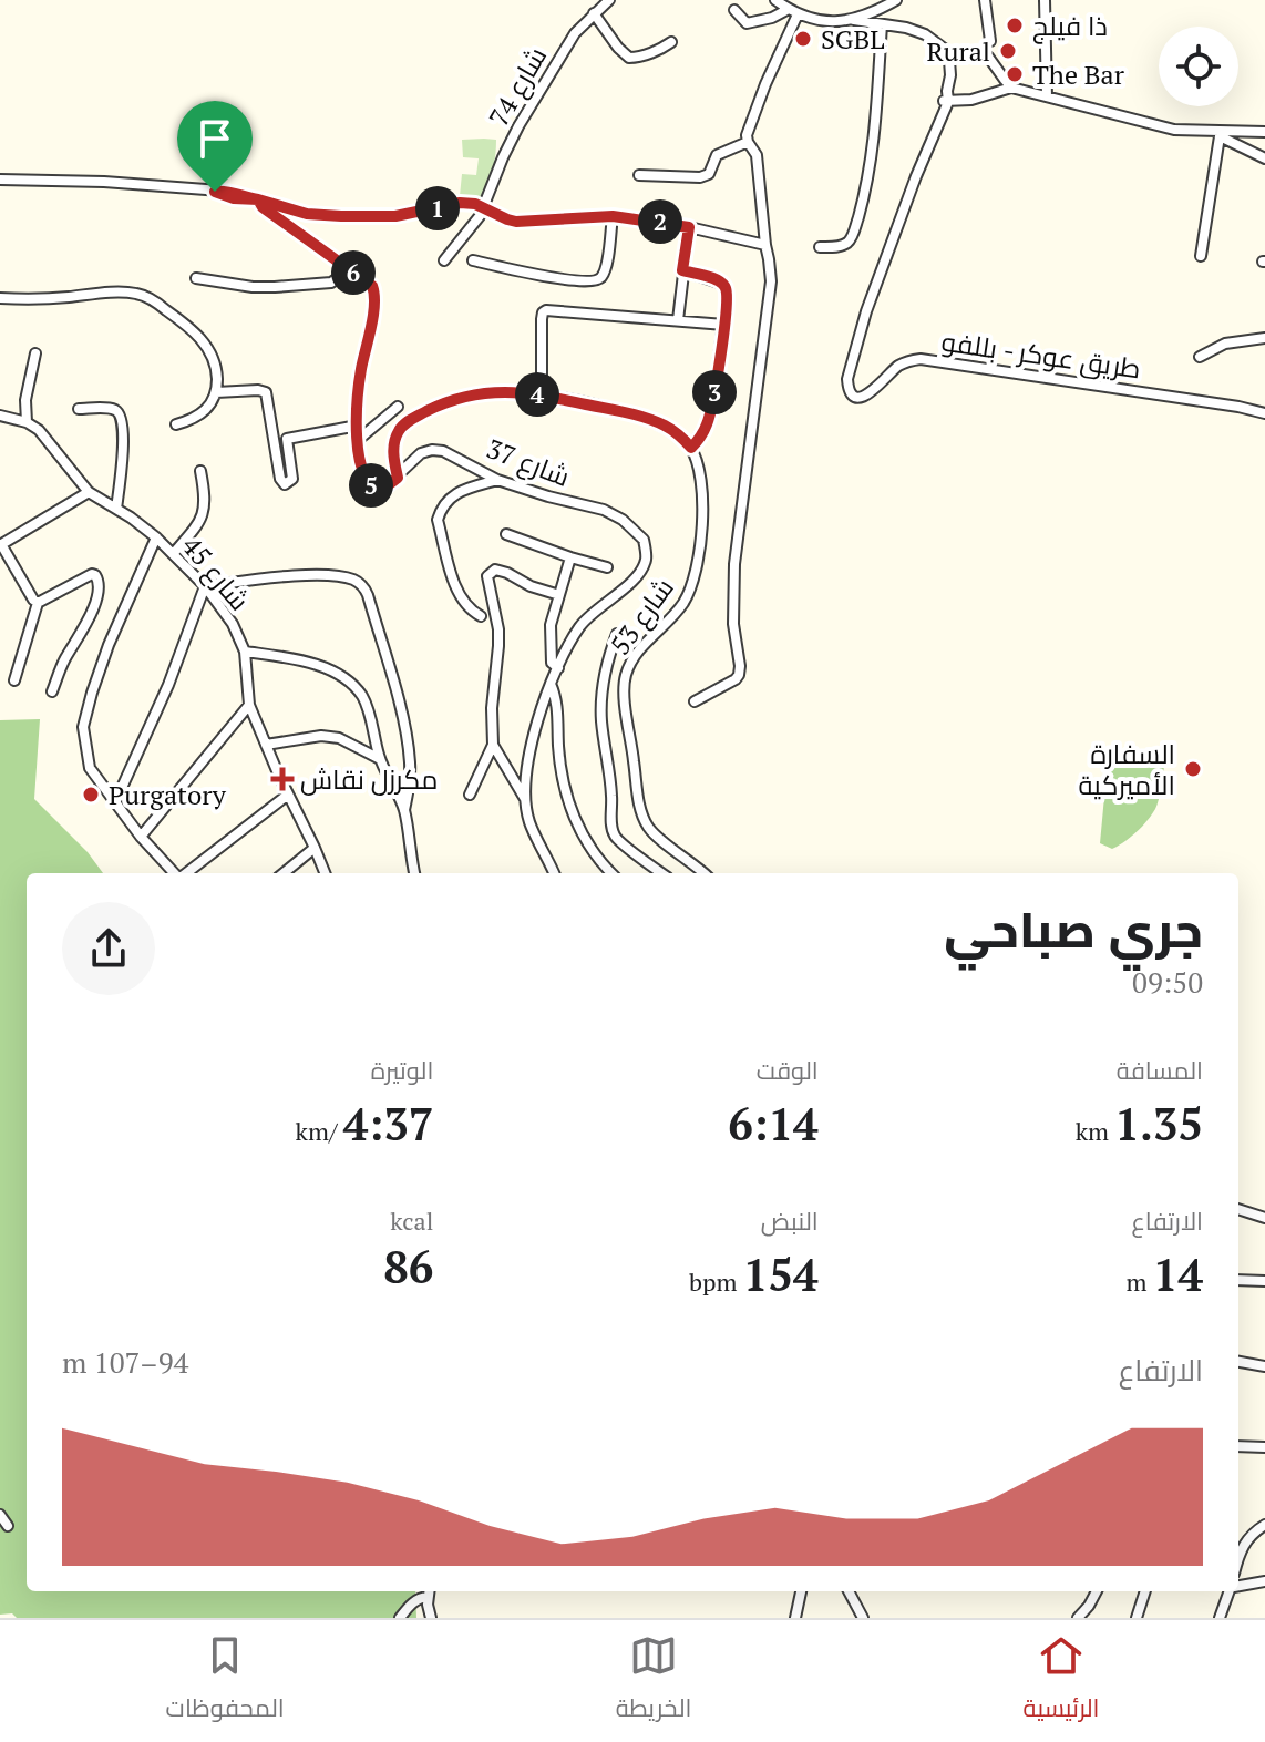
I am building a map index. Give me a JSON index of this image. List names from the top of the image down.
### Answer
{
  "streets": {
    "street": [
      "شارع 74",
      "طريق عوكر - بللفو",
      "شارع 37",
      "شارع 45",
      "شارع 53"
    ]
  },
  "places": {
    "other": [
      "ذا فيلج",
      "SGBL",
      "Rural",
      "The Bar",
      "السفارة الأميركية",
      "Purgatory"
    ],
    "health": ["مكرزل نقاش"]
  },
  "page": {
    "pins": [
      "1",
      "2",
      "6",
      "3",
      "4",
      "5"
    ],
    "heading": ["جري صباحي", "09:50"],
    "stats": [
      ["المسافة", "1.35 km"],
      ["الوقت", "6:14"],
      ["الوتيرة", "4:37 /km"],
      ["الارتفاع", "14 m"],
      ["النبض", "154 bpm"],
      ["kcal", "86"]
    ],
    "chart": ["الارتفاع", "94–107 m"],
    "tabs": ["الرئيسية", "الخريطة", "المحفوظات"]
  }
}
